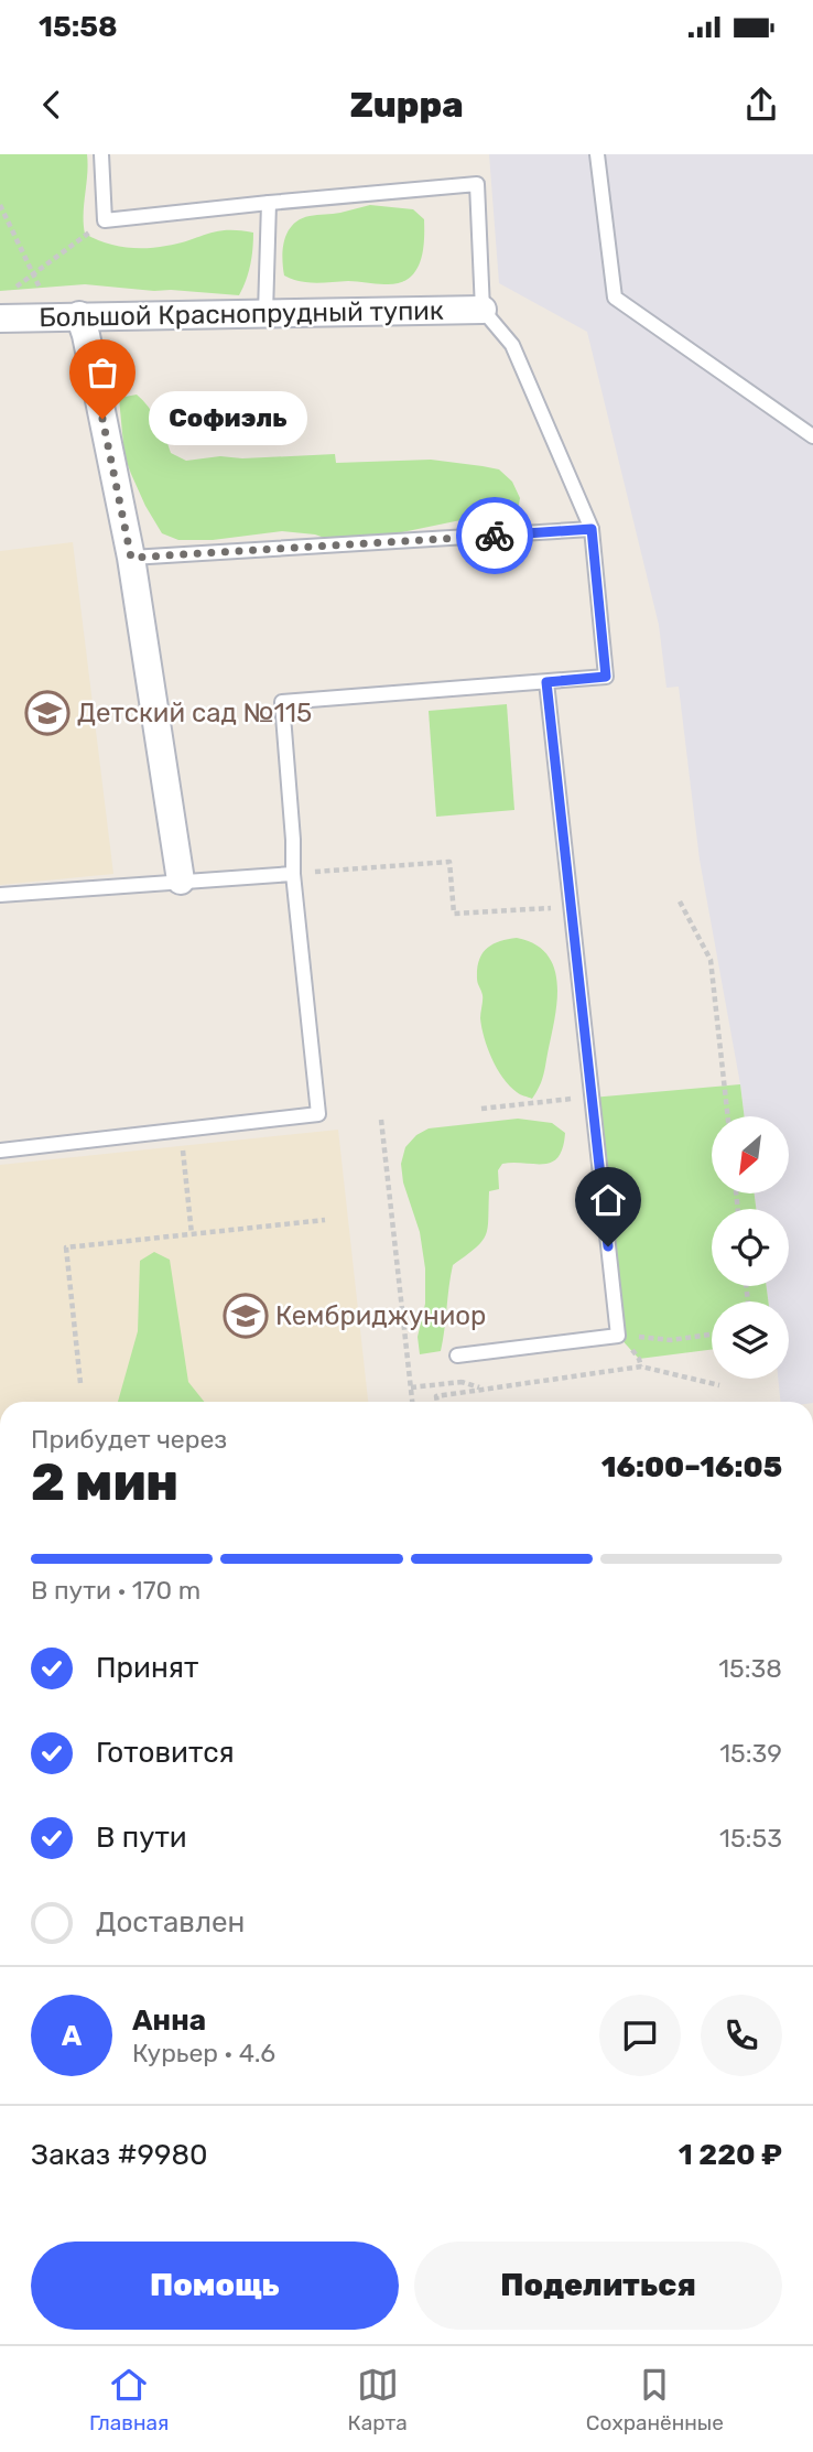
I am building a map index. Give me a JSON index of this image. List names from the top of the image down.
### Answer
{
  "streets": {
    "street": ["Большой Краснопрудный тупик"]
  },
  "places": {
    "other": ["Софиэль"],
    "school or university": ["Детский сад №115", "Кембриджуниор"]
  },
  "north": "bottom left",
  "page": {
    "status": "15:58",
    "header": "Zuppa",
    "bubble": "Софиэль",
    "heading": ["2 мин", "Прибудет через", "16:00–16:05"],
    "panel": [
      "Анна",
      "Курьер · 4.6",
      "Заказ #9980",
      "1 220 ₽"
    ],
    "bar": "В пути · 170 m",
    "list": [
      ["Принят", "15:38"],
      ["Готовится", "15:39"],
      ["В пути", "15:53"],
      "Доставлен"
    ],
    "round": "А",
    "buttons": ["Помощь", "Поделиться"],
    "tabs": ["Главная", "Карта", "Сохранённые"]
  }
}
